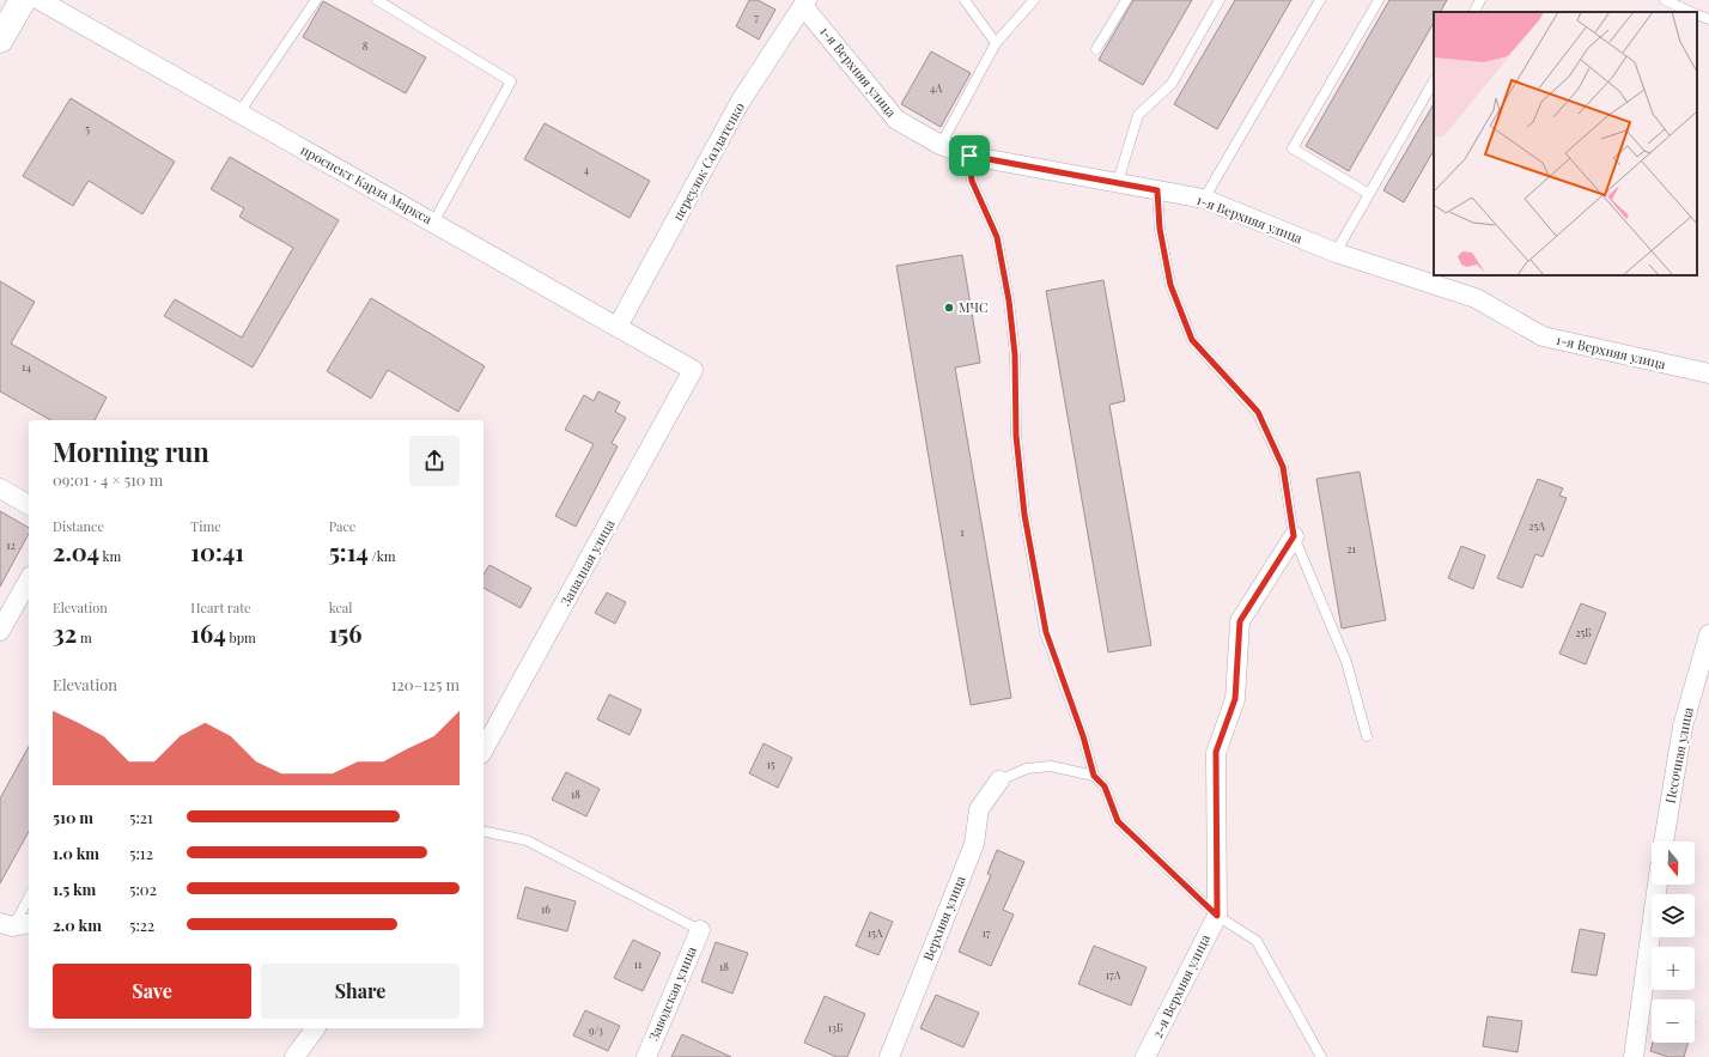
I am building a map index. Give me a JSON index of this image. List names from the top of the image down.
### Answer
{
  "streets": {
    "street": [
      "1-я Верхняя улица",
      "переулок Солдатенко",
      "проспект Карла Маркса",
      "Западная улица",
      "Песочная улица",
      "Верхняя улица",
      "2-я Верхняя улица",
      "Заводская улица"
    ]
  },
  "crossings": [
    ["1-я Верхняя улица", "переулок Солдатенко"],
    ["переулок Солдатенко", "проспект Карла Маркса"],
    ["проспект Карла Маркса", "Западная улица"]
  ],
  "places": ["МЧС"],
  "house_numbers": [
    "7",
    "8",
    "4А",
    "5",
    "4",
    "14",
    "25А",
    "1",
    "12",
    "21",
    "25Б",
    "15",
    "18",
    "16",
    "15А",
    "17",
    "11",
    "18",
    "17А",
    "13Б",
    "9/3"
  ],
  "north": "bottom",
  "page": {
    "heading": ["Morning run", "09:01 · 4 × 510 m"],
    "stats": [
      ["Distance", "2.04 km"],
      ["Time", "10:41"],
      ["Pace", "5:14 /km"],
      ["Elevation", "32 m"],
      ["Heart rate", "164 bpm"],
      ["kcal", "156"]
    ],
    "chart": ["Elevation", "120–125 m"],
    "list": [
      {
        "name": "510 m",
        "note": "5:21"
      },
      {
        "name": "1.0 km",
        "note": "5:12"
      },
      {
        "name": "1.5 km",
        "note": "5:02"
      },
      {
        "name": "2.0 km",
        "note": "5:22"
      }
    ],
    "map_buttons": ["+", "−"],
    "buttons": ["Save", "Share"]
  }
}
